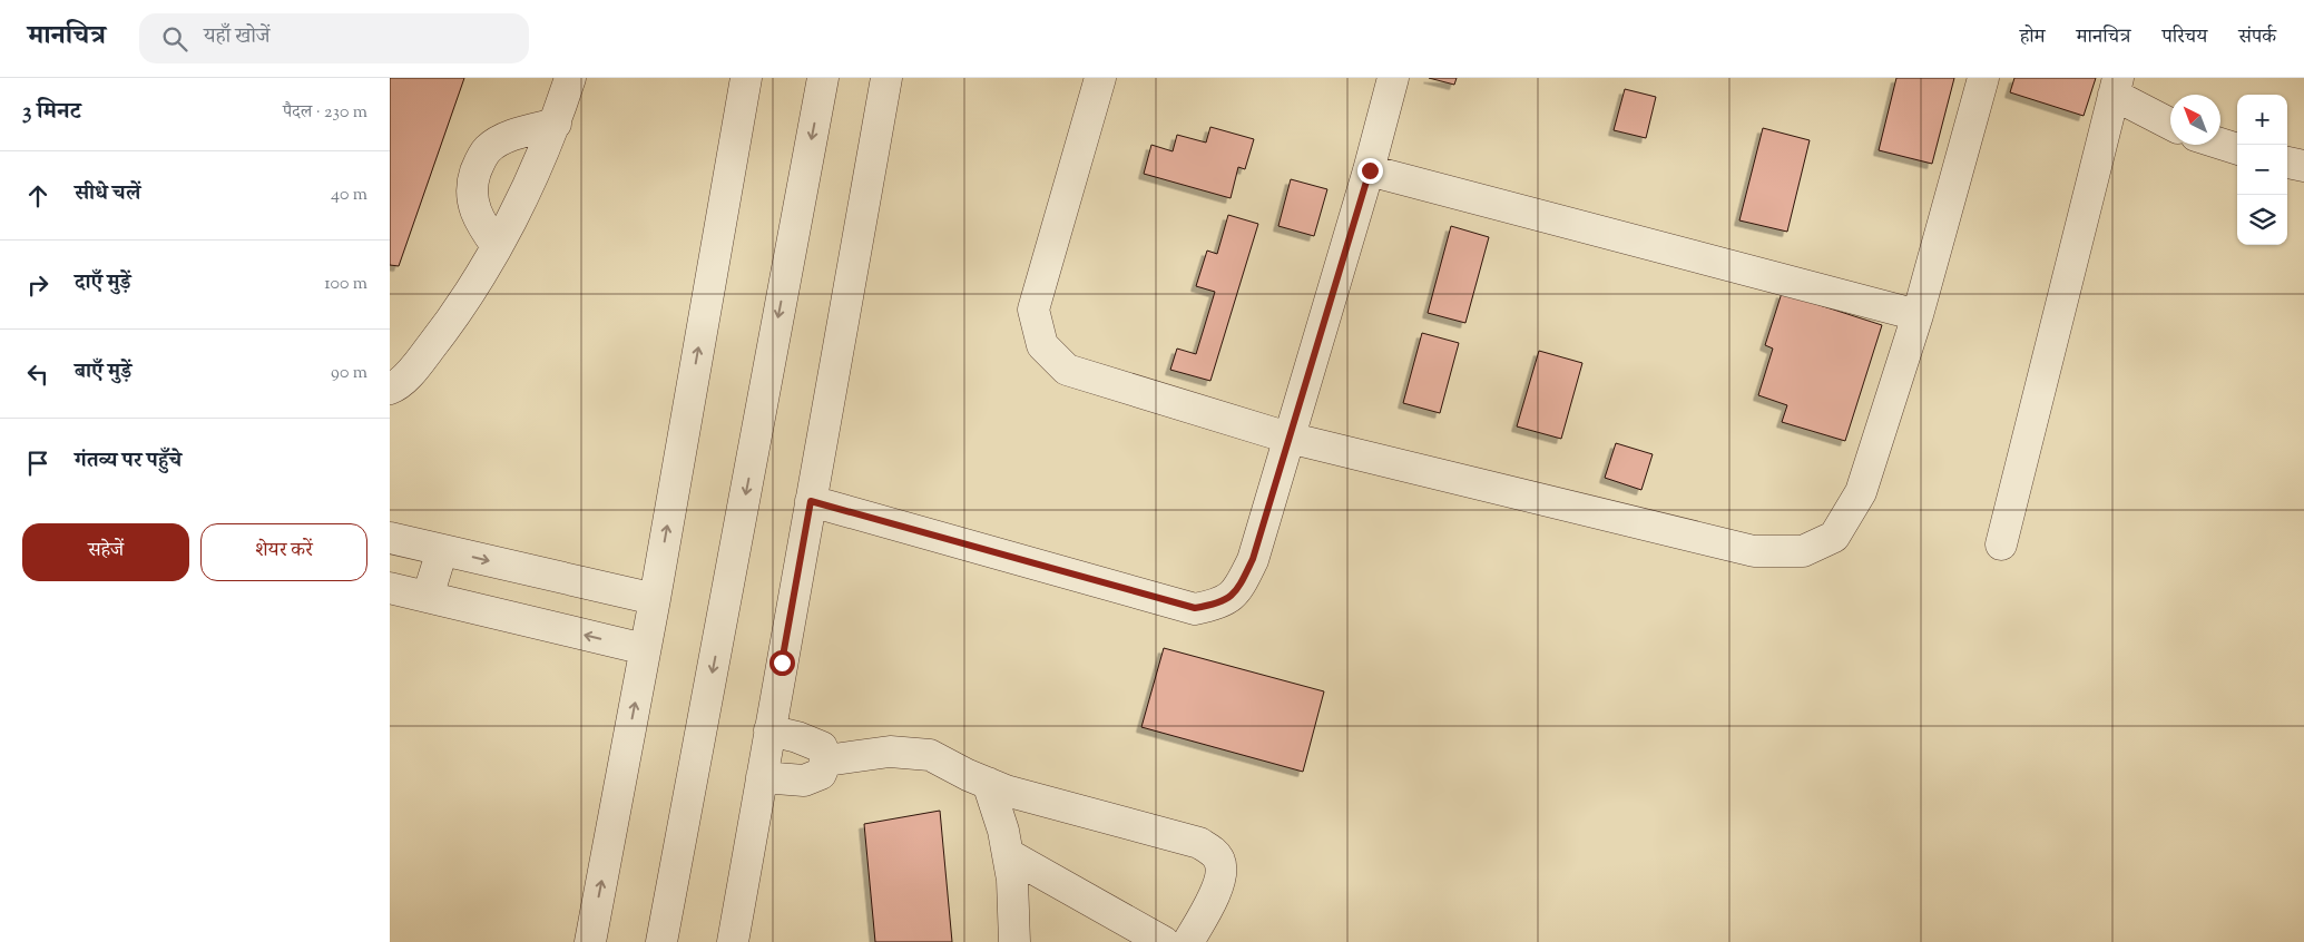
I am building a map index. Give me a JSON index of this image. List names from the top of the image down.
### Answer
{
  "north": "top left",
  "page": {
    "header": "मानचित्र",
    "search": "यहाँ खोजें",
    "nav": [
      "होम",
      "मानचित्र",
      "परिचय",
      "संपर्क"
    ],
    "heading": ["3 मिनट", "पैदल · 230 m"],
    "map_buttons": ["+", "−"],
    "list": [
      ["सीधे चलें", "40 m"],
      ["दाएँ मुड़ें", "100 m"],
      ["बाएँ मुड़ें", "90 m"],
      "गंतव्य पर पहुँचे"
    ],
    "buttons": ["सहेजें", "शेयर करें"]
  }
}
